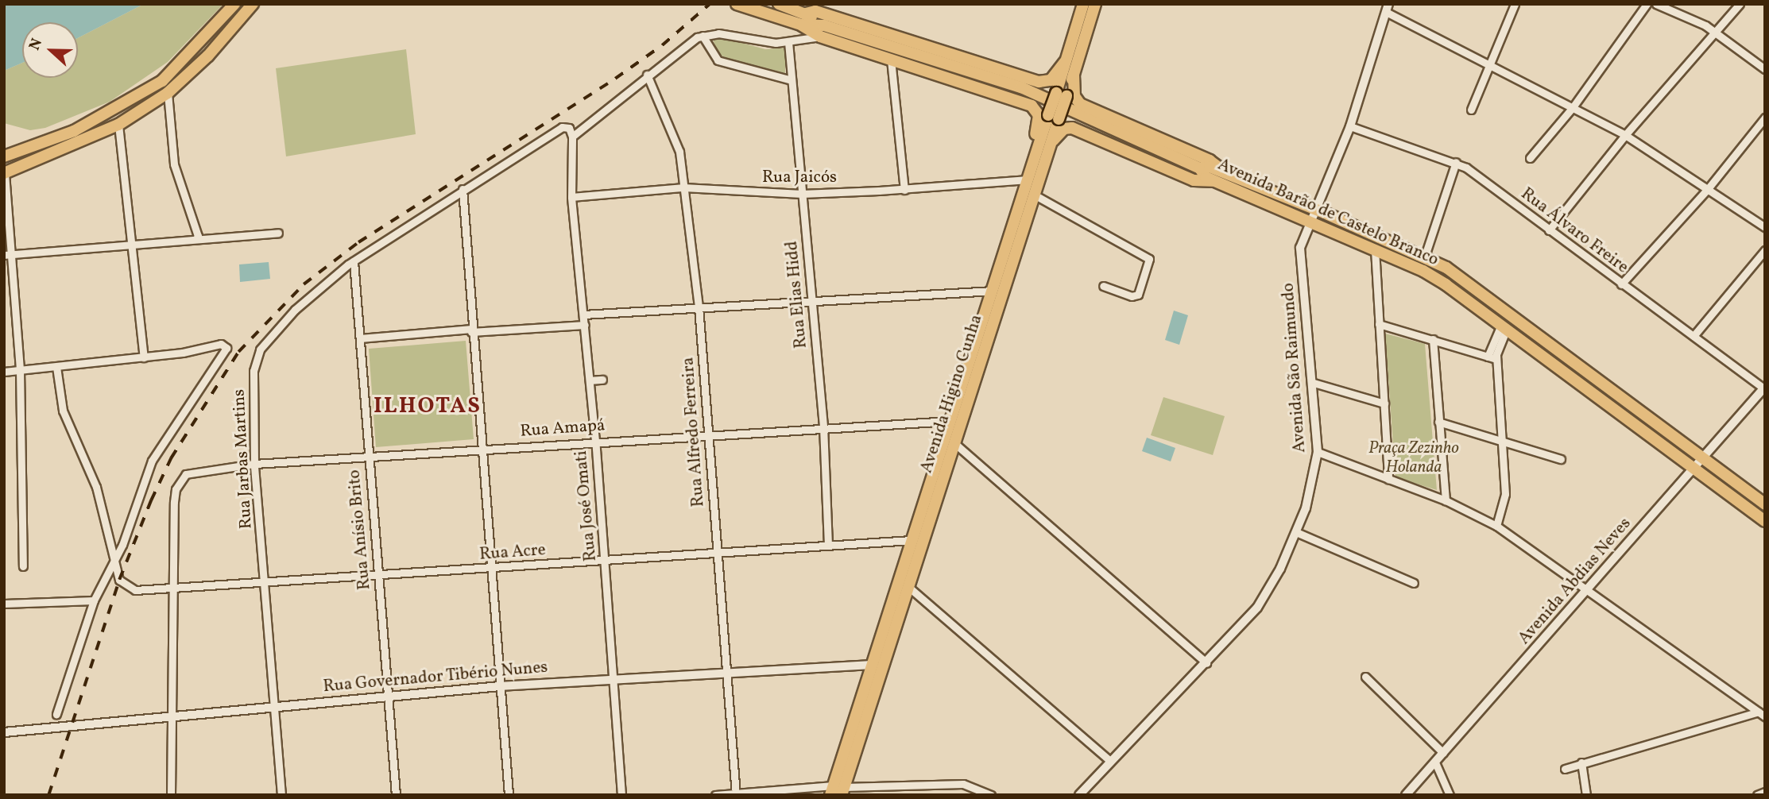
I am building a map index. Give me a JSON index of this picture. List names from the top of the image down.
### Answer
{
  "streets": {
    "main road": ["Avenida Barão de Castelo Branco", "Avenida Higino Cunha"],
    "street": [
      "Rua Jaicós",
      "Rua Álvaro Freire",
      "Rua Elias Hidd",
      "Avenida São Raimundo",
      "Rua Amapá",
      "Rua Alfredo Ferreira",
      "Rua Jarbas Martins",
      "Rua José Omati",
      "Rua Anísio Brito",
      "Rua Acre",
      "Avenida Abdias Neves",
      "Rua Governador Tibério Nunes"
    ]
  },
  "crossings": [
    ["Rua Jaicós", "Rua Elias Hidd"],
    ["Rua Jaicós", "Avenida Higino Cunha"],
    ["Rua Jaicós", "Rua Alfredo Ferreira"],
    ["Rua Jaicós", "Rua José Omati"],
    ["Avenida Barão de Castelo Branco", "Avenida São Raimundo"],
    ["Avenida Barão de Castelo Branco", "Avenida Abdias Neves"],
    ["Rua Álvaro Freire", "Avenida São Raimundo"],
    ["Rua Álvaro Freire", "Avenida Abdias Neves"],
    ["Rua Elias Hidd", "Rua Amapá"],
    ["Rua Elias Hidd", "Rua Acre"],
    ["Avenida Higino Cunha", "Rua Amapá"],
    ["Avenida Higino Cunha", "Rua Acre"],
    ["Avenida Higino Cunha", "Rua Governador Tibério Nunes"],
    ["Rua Amapá", "Rua Alfredo Ferreira"],
    ["Rua Amapá", "Rua Jarbas Martins"],
    ["Rua Amapá", "Rua José Omati"],
    ["Rua Amapá", "Rua Anísio Brito"],
    ["Rua Amapá", "Rua Acre"],
    ["Rua Alfredo Ferreira", "Rua Acre"],
    ["Rua Alfredo Ferreira", "Rua Governador Tibério Nunes"],
    ["Rua Jarbas Martins", "Rua José Omati"],
    ["Rua Jarbas Martins", "Rua Anísio Brito"],
    ["Rua Jarbas Martins", "Rua Acre"],
    ["Rua Jarbas Martins", "Rua Governador Tibério Nunes"],
    ["Rua José Omati", "Rua Acre"],
    ["Rua José Omati", "Rua Governador Tibério Nunes"],
    ["Rua Anísio Brito", "Rua Acre"],
    ["Rua Anísio Brito", "Rua Governador Tibério Nunes"]
  ],
  "districts": ["ILHOTAS"],
  "parks": ["Praça Zezinho Holanda"],
  "north": "left"
}
